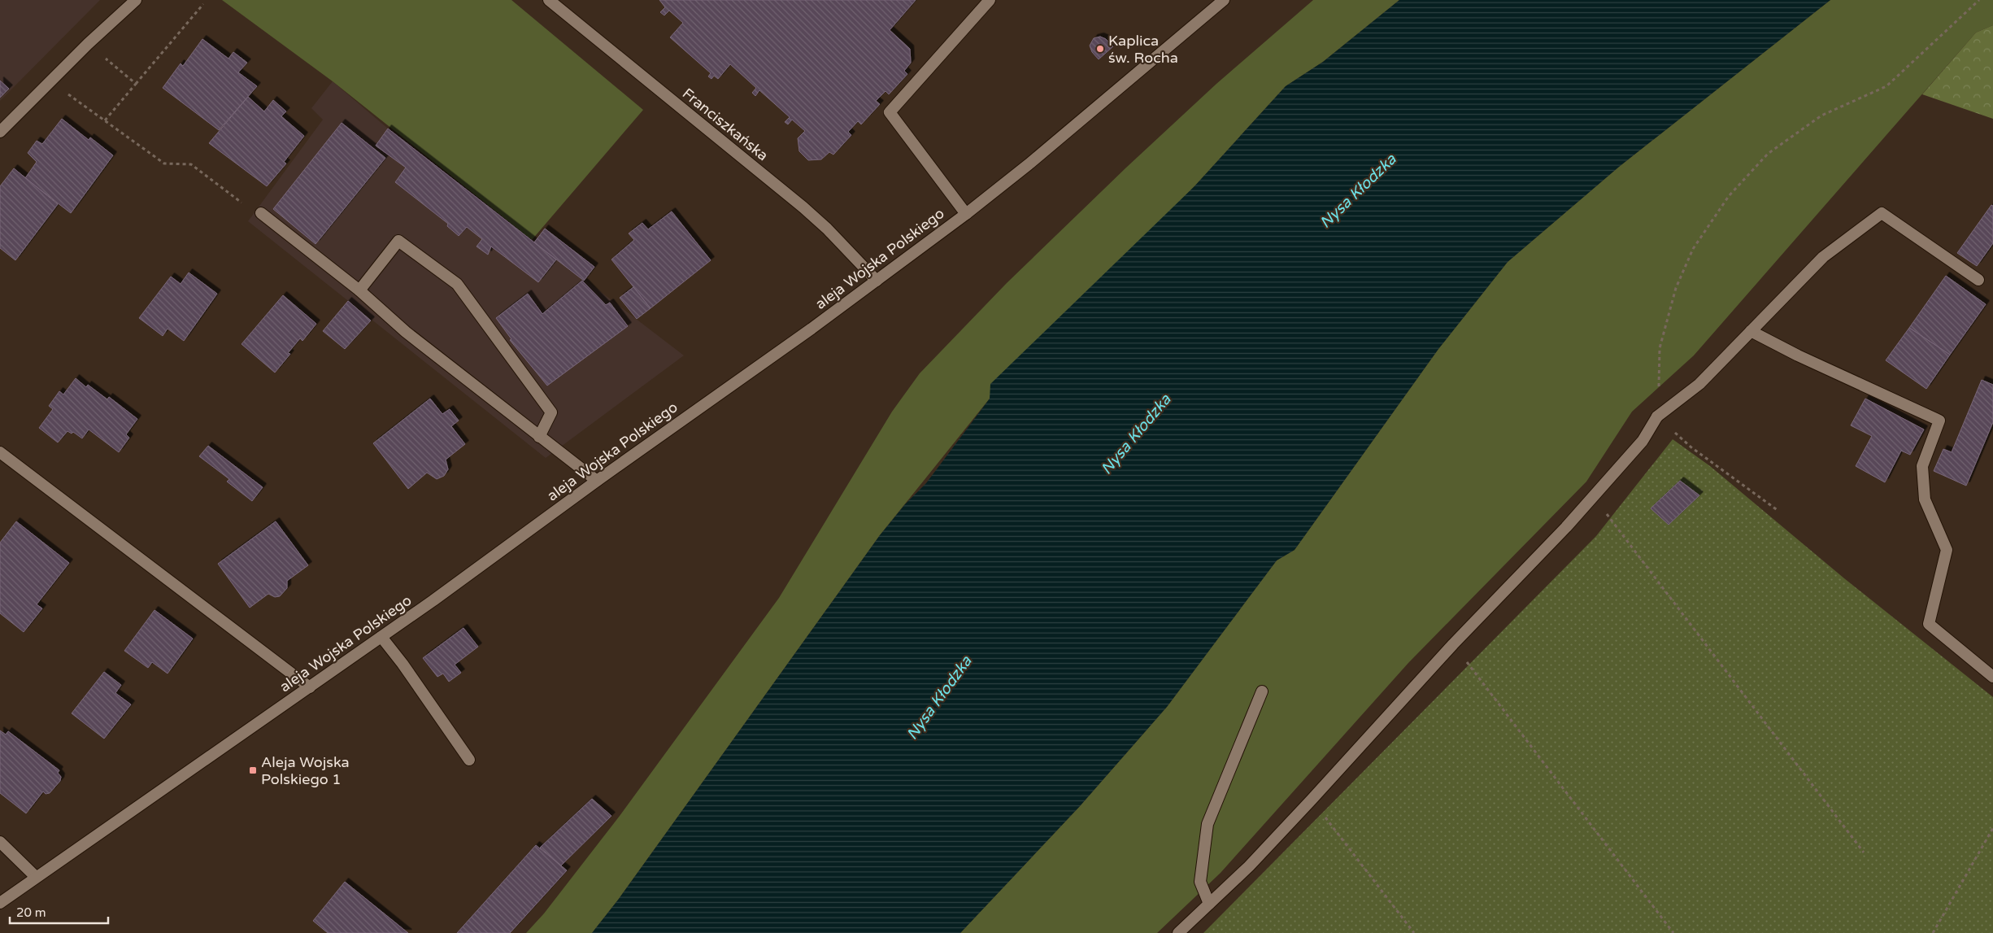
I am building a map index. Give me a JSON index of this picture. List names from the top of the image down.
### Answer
{
  "streets": {
    "street": ["Franciszkańska", "aleja Wojska Polskiego"]
  },
  "crossings": [
    ["Franciszkańska", "aleja Wojska Polskiego"]
  ],
  "water": ["Nysa Kłodzka"],
  "places": {
    "other": ["Kaplica św. Rocha"],
    "transit": ["Aleja Wojska Polskiego 1"]
  },
  "scale_bar": "20 m"
}
